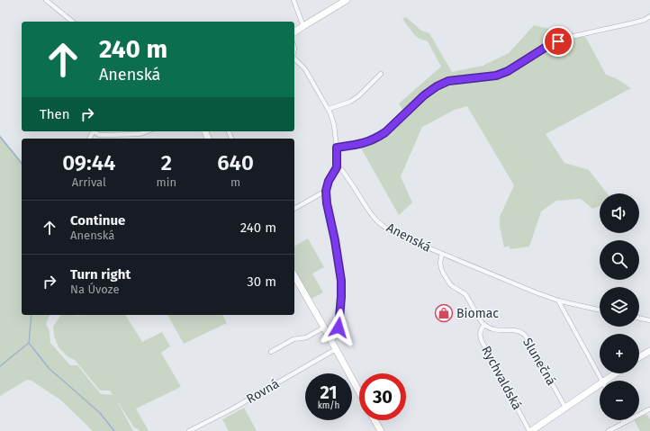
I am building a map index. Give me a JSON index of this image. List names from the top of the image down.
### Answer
{
  "streets": {
    "main road": ["Rychvaldská"],
    "street": ["Anenská", "Slunečná", "Rovná"]
  },
  "crossings": [
    ["Slunečná", "Rychvaldská"]
  ],
  "places": {
    "shop": ["Biomac"]
  },
  "page": {
    "turn": ["240 m", "Anenská"],
    "then": "Then",
    "eta": [
      "09:44",
      "Arrival",
      "2",
      "min",
      "640",
      "m"
    ],
    "map_buttons": ["+", "−"],
    "list": [
      {
        "name": "Continue",
        "note": "Anenská",
        "value": "240 m"
      },
      {
        "name": "Turn right",
        "note": "Na Úvoze",
        "value": "30 m"
      }
    ],
    "speed": "21 km/h",
    "limit": "30"
  }
}
